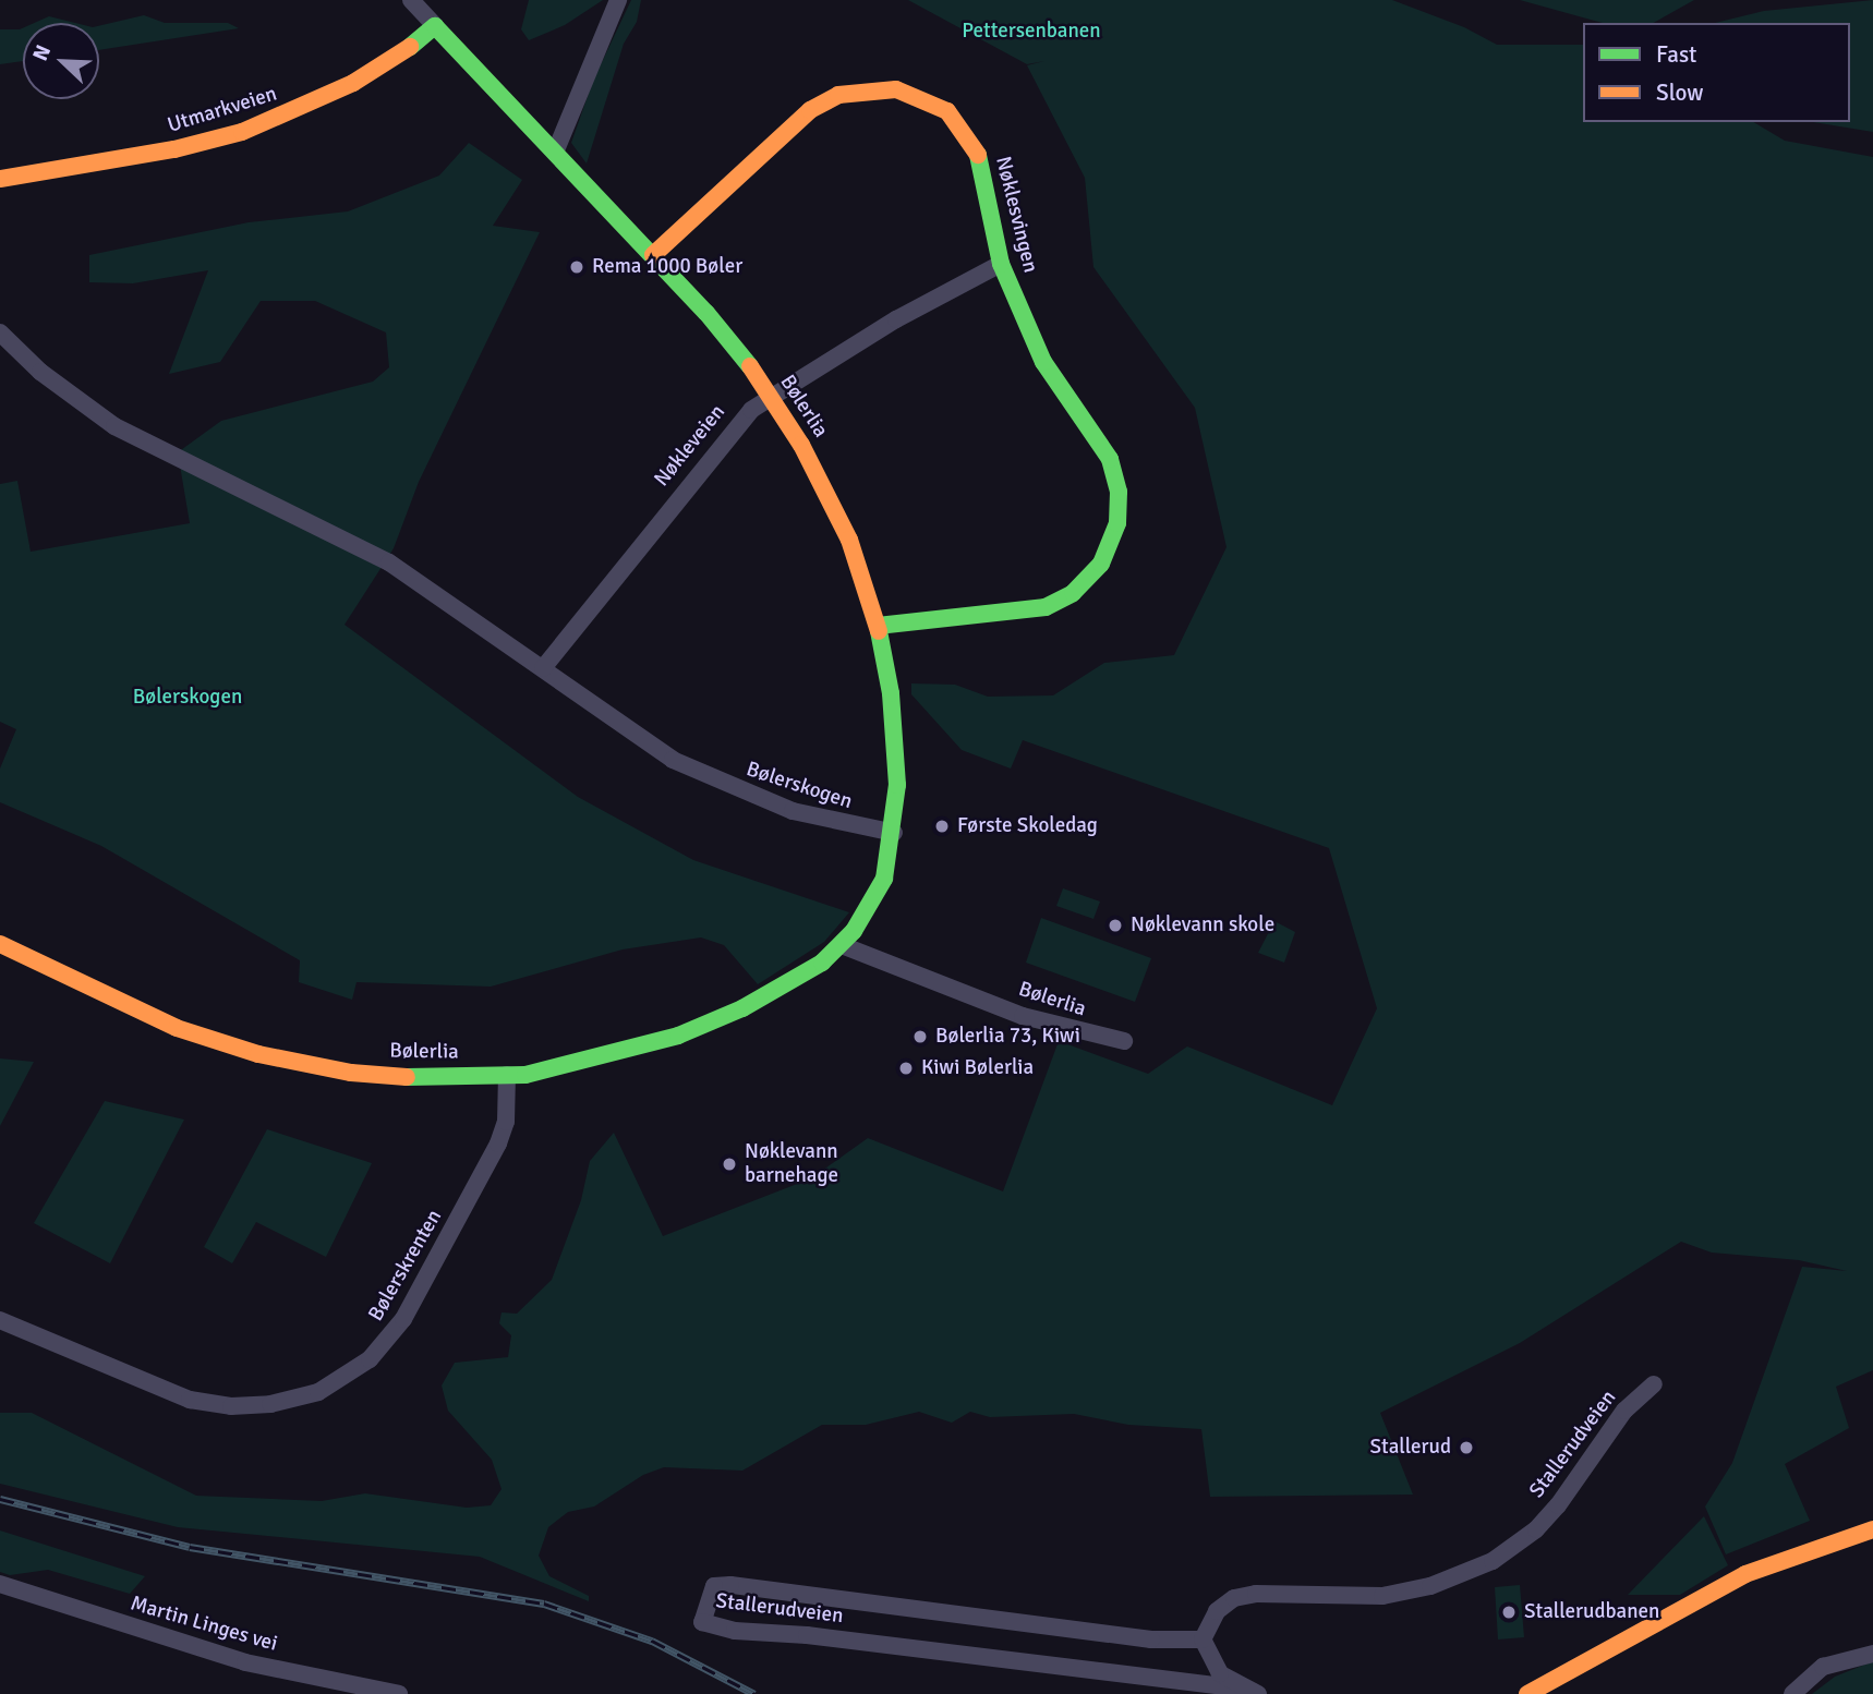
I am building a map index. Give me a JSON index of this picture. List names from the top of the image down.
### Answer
{
  "streets": {
    "street": [
      "Utmarkveien",
      "Nøklesvingen",
      "Bølerlia",
      "Nøkleveien",
      "Bølerskogen",
      "Bølerskrenten",
      "Stallerudveien",
      "Martin Linges vei"
    ]
  },
  "crossings": [
    ["Utmarkveien", "Bølerlia"],
    ["Nøklesvingen", "Bølerlia"],
    ["Nøklesvingen", "Nøkleveien"],
    ["Bølerlia", "Nøkleveien"],
    ["Bølerlia", "Bølerskogen"],
    ["Bølerlia", "Bølerskrenten"],
    ["Nøkleveien", "Bølerskogen"]
  ],
  "parks": ["Pettersenbanen", "Bølerskogen"],
  "places": [
    "Rema 1000 Bøler",
    "Første Skoledag",
    "Nøklevann skole",
    "Bølerlia 73, Kiwi",
    "Kiwi Bølerlia",
    "Nøklevann barnehage",
    "Stallerud",
    "Stallerudbanen"
  ],
  "legend": ["Fast", "Slow"],
  "north": "top left"
}
